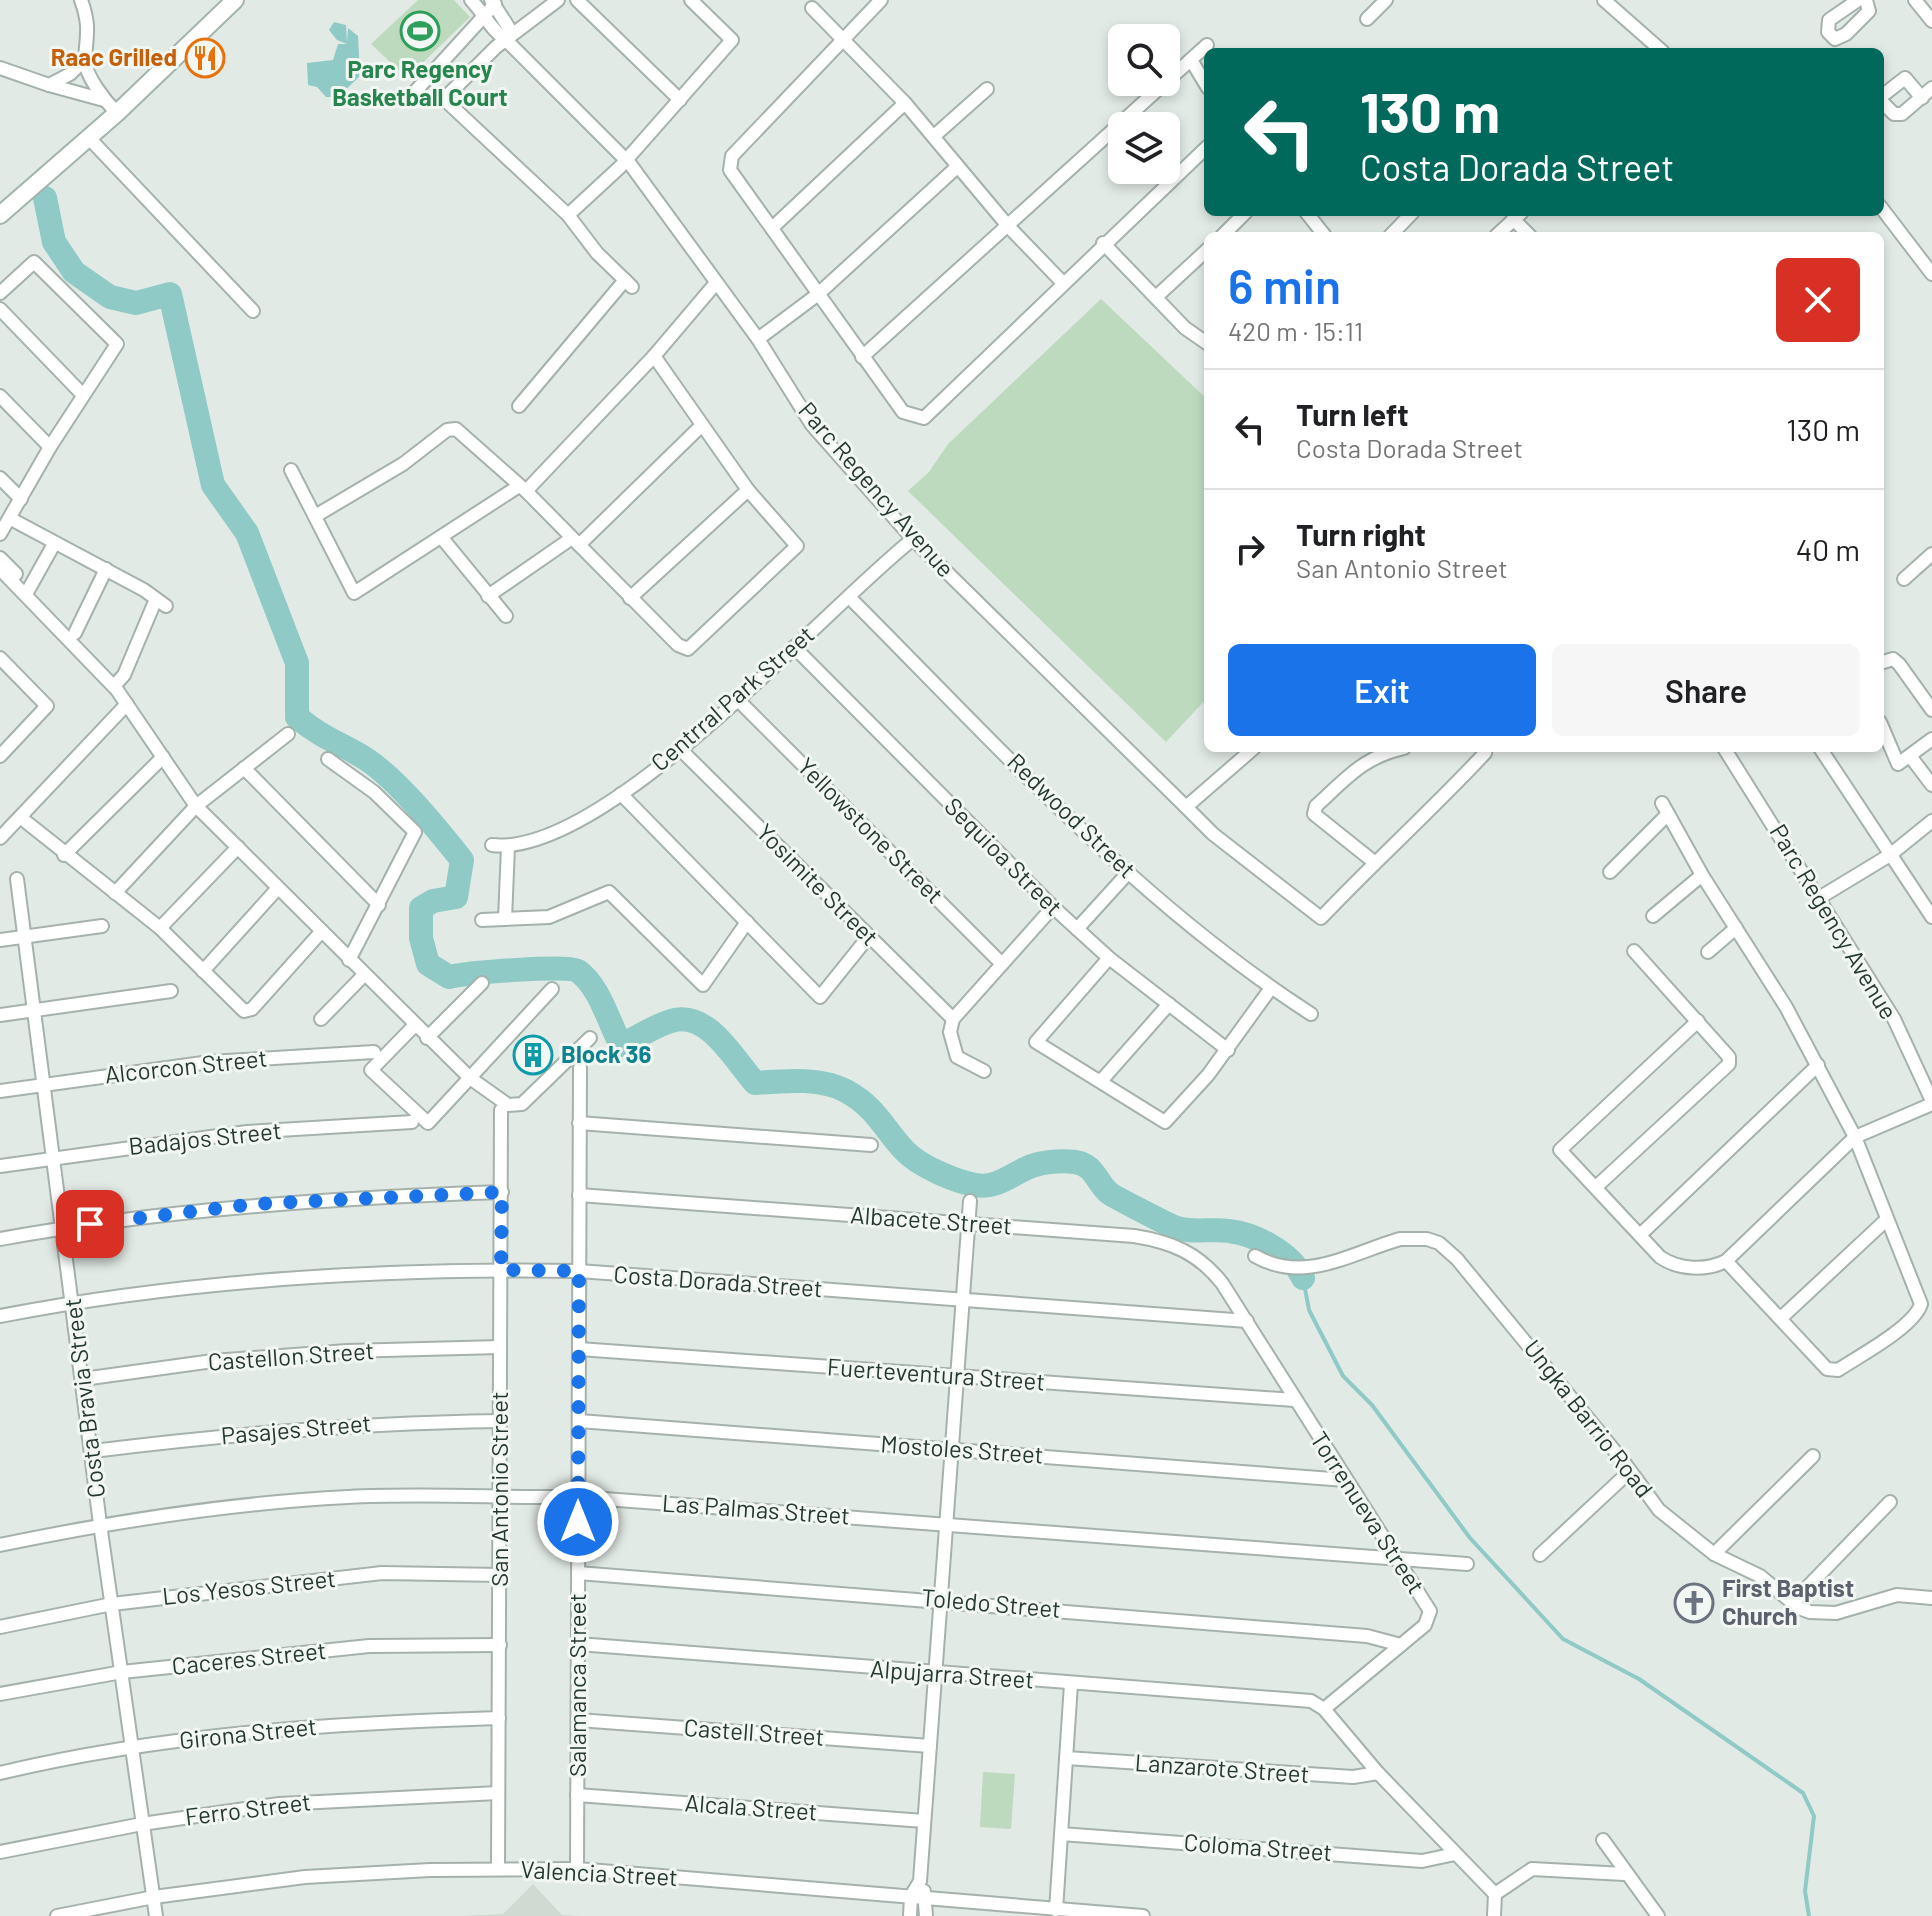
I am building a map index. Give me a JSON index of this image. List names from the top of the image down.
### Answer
{
  "streets": {
    "street": [
      "Parc Regency Avenue",
      "Centrral Park Street",
      "Redwood Street",
      "Yellowstone Street",
      "Sequioa Street",
      "Yosimite Street",
      "Alcorcon Street",
      "Badajos Street",
      "Albacete Street",
      "Costa Dorada Street",
      "Castellon Street",
      "Fuerteventura Street",
      "Costa Bravia Street",
      "Ungka Barrio Road",
      "Pasajes Street",
      "Mostoles Street",
      "San Antonio Street",
      "Las Palmas Street",
      "Torrenueva Street",
      "Los Yesos Street",
      "Toledo Street",
      "Caceres Street",
      "Alpujarra Street",
      "Salamanca Street",
      "Castell Street",
      "Girona Street",
      "Lanzarote Street",
      "Alcala Street",
      "Ferro Street",
      "Coloma Street",
      "Valencia Street"
    ]
  },
  "crossings": [
    ["Parc Regency Avenue", "Centrral Park Street"],
    ["Centrral Park Street", "Redwood Street"],
    ["Centrral Park Street", "Yellowstone Street"],
    ["Centrral Park Street", "Sequioa Street"],
    ["Centrral Park Street", "Yosimite Street"],
    ["Alcorcon Street", "Costa Bravia Street"],
    ["Badajos Street", "Costa Bravia Street"],
    ["Albacete Street", "Costa Dorada Street"],
    ["Albacete Street", "Torrenueva Street"],
    ["Albacete Street", "Salamanca Street"],
    ["Costa Dorada Street", "Costa Bravia Street"],
    ["Costa Dorada Street", "San Antonio Street"],
    ["Costa Dorada Street", "Torrenueva Street"],
    ["Costa Dorada Street", "Salamanca Street"],
    ["Castellon Street", "Costa Bravia Street"],
    ["Castellon Street", "San Antonio Street"],
    ["Fuerteventura Street", "Torrenueva Street"],
    ["Fuerteventura Street", "Salamanca Street"],
    ["Costa Bravia Street", "Pasajes Street"],
    ["Costa Bravia Street", "Las Palmas Street"],
    ["Costa Bravia Street", "Los Yesos Street"],
    ["Costa Bravia Street", "Caceres Street"],
    ["Costa Bravia Street", "Girona Street"],
    ["Costa Bravia Street", "Ferro Street"],
    ["Costa Bravia Street", "Valencia Street"],
    ["Pasajes Street", "San Antonio Street"],
    ["Mostoles Street", "Torrenueva Street"],
    ["Mostoles Street", "Salamanca Street"],
    ["San Antonio Street", "Las Palmas Street"],
    ["San Antonio Street", "Los Yesos Street"],
    ["San Antonio Street", "Caceres Street"],
    ["San Antonio Street", "Girona Street"],
    ["San Antonio Street", "Ferro Street"],
    ["San Antonio Street", "Valencia Street"],
    ["Las Palmas Street", "Torrenueva Street"],
    ["Las Palmas Street", "Salamanca Street"],
    ["Torrenueva Street", "Toledo Street"],
    ["Torrenueva Street", "Alpujarra Street"],
    ["Toledo Street", "Salamanca Street"],
    ["Alpujarra Street", "Salamanca Street"],
    ["Salamanca Street", "Castell Street"],
    ["Salamanca Street", "Alcala Street"],
    ["Salamanca Street", "Valencia Street"]
  ],
  "places": {
    "sports": ["Parc Regency Basketball Court"],
    "restaurant": ["Raac Grilled"],
    "building": ["Block 36"],
    "church": ["First Baptist Church"]
  },
  "page": {
    "turn": ["130 m", "Costa Dorada Street"],
    "heading": ["6 min", "420 m · 15:11"],
    "list": [
      {
        "name": "Turn left",
        "note": "Costa Dorada Street",
        "value": "130 m"
      },
      {
        "name": "Turn right",
        "note": "San Antonio Street",
        "value": "40 m"
      }
    ],
    "buttons": ["Exit", "Share"]
  }
}
